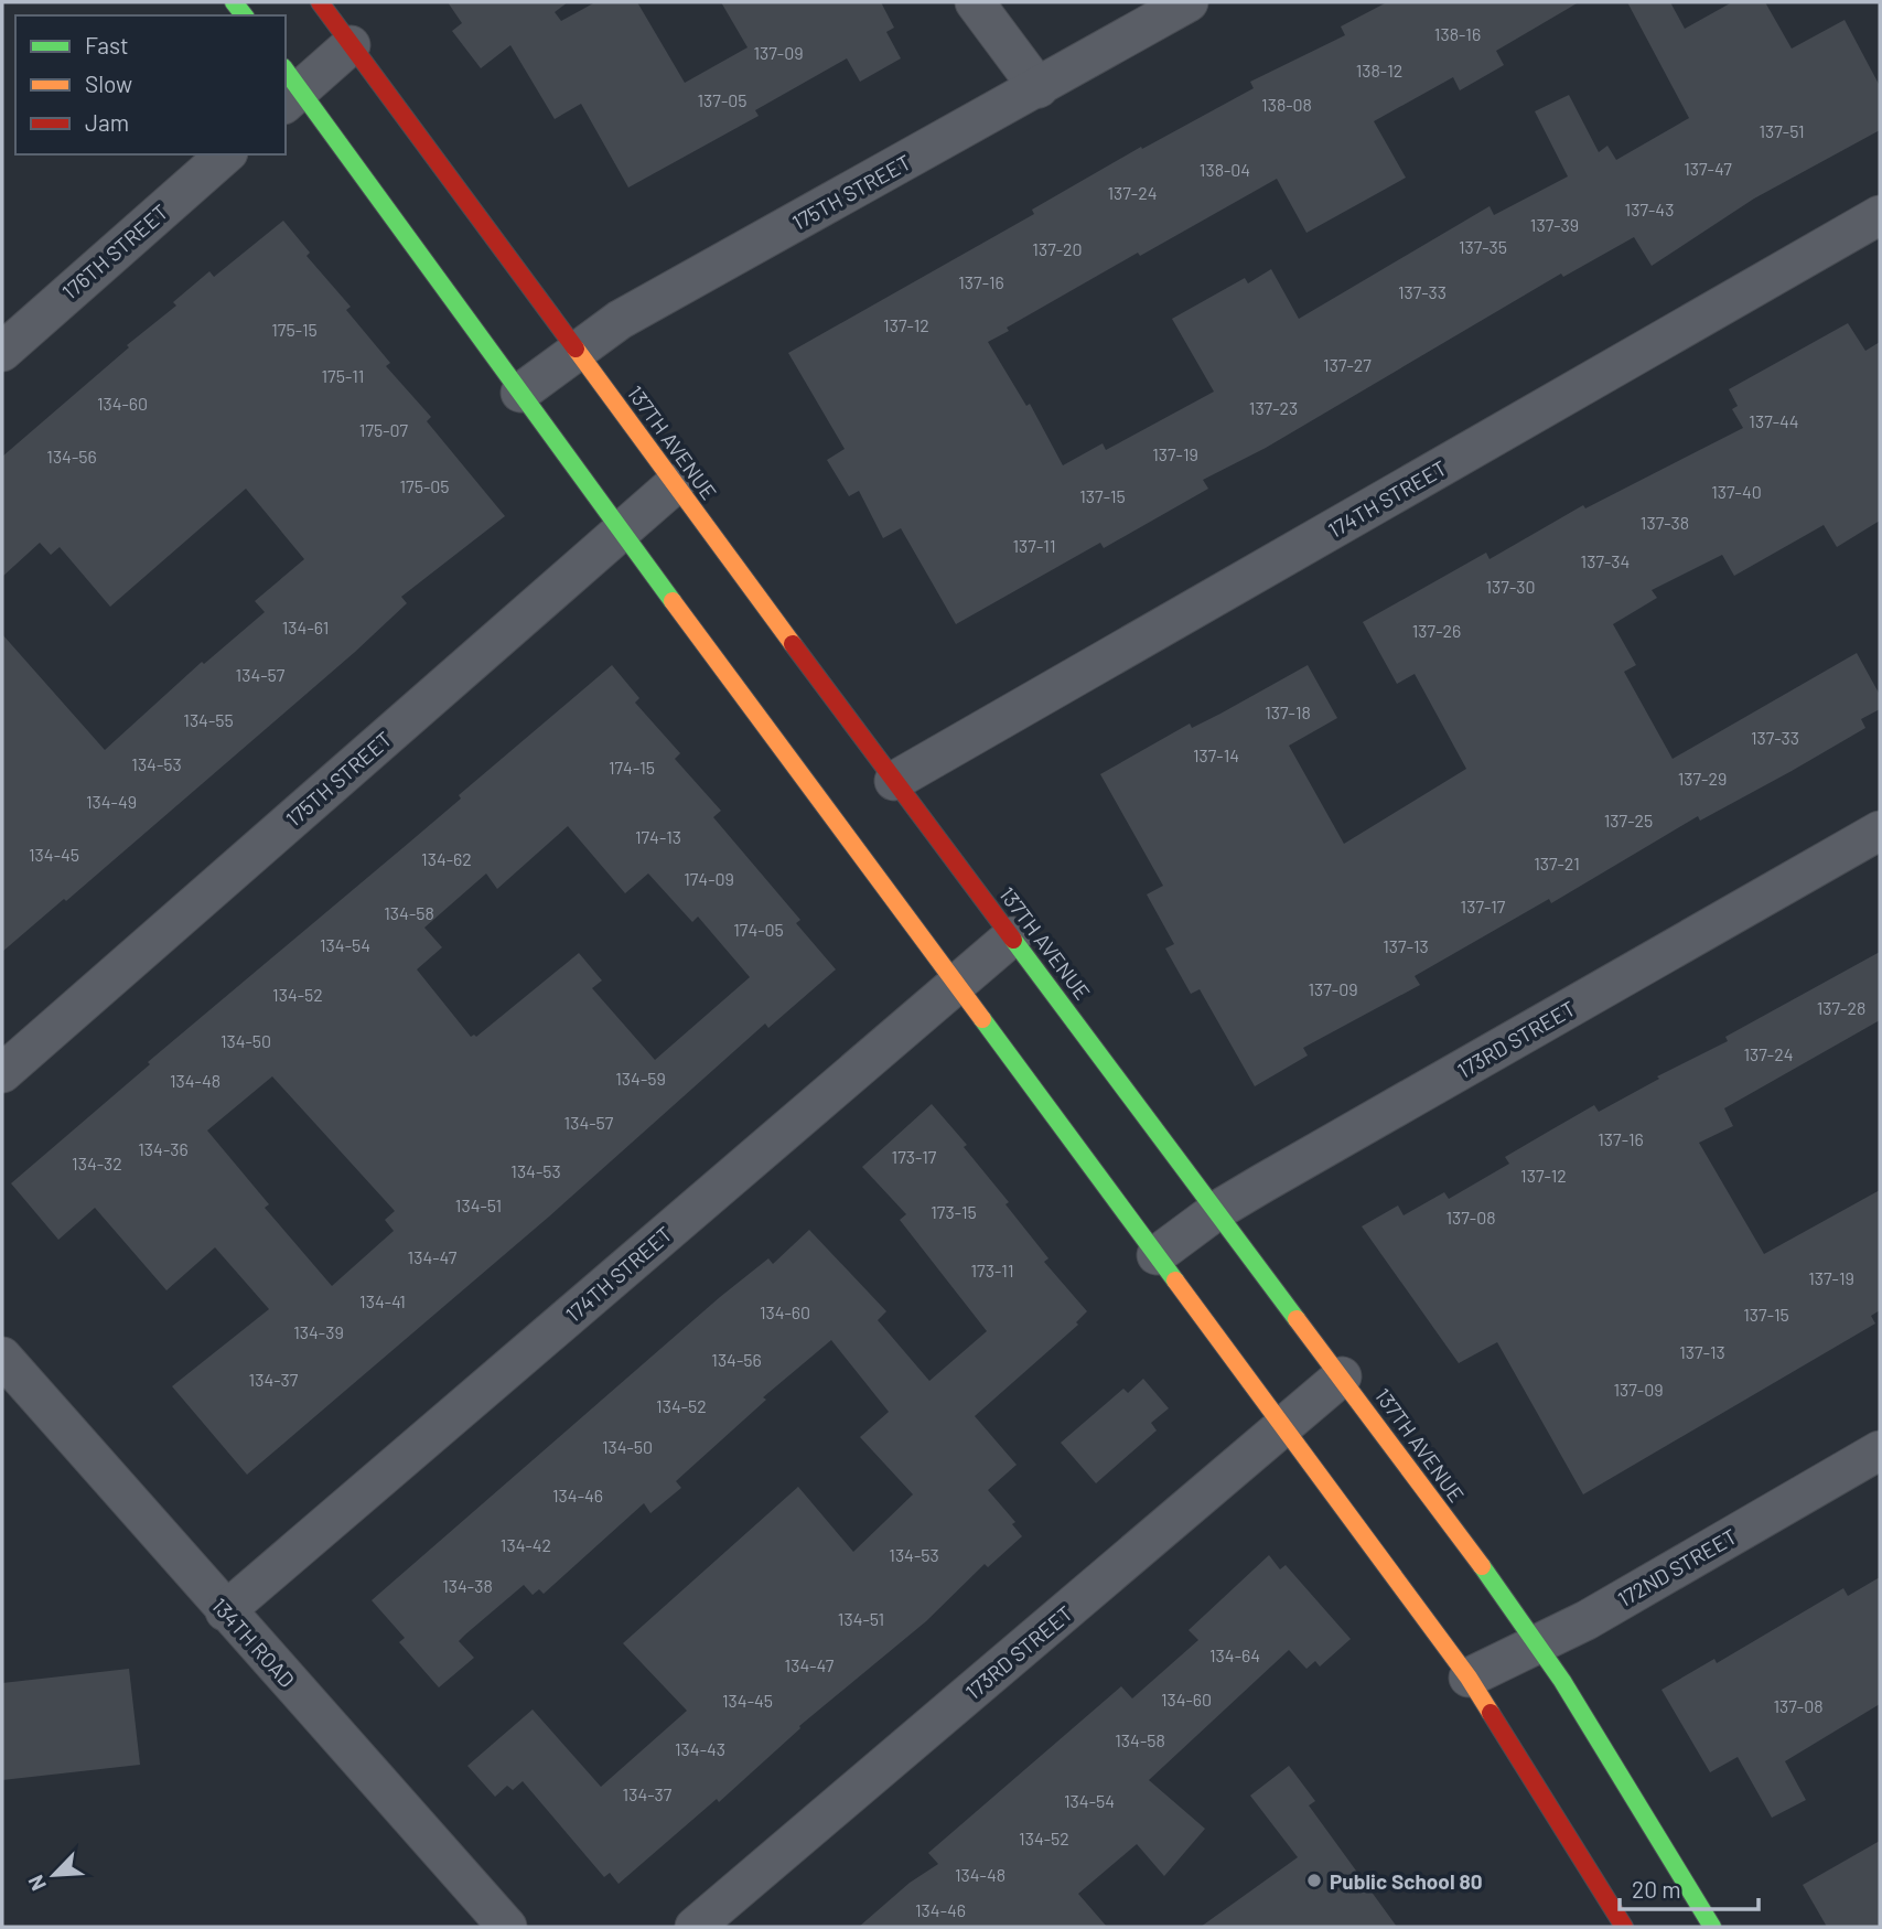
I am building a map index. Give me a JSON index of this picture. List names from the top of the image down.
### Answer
{
  "streets": {
    "street": [
      "175TH STREET",
      "176TH STREET",
      "137TH AVENUE",
      "174TH STREET",
      "173RD STREET",
      "172ND STREET",
      "134TH ROAD"
    ]
  },
  "crossings": [
    ["175TH STREET", "137TH AVENUE"],
    ["137TH AVENUE", "174TH STREET"],
    ["137TH AVENUE", "173RD STREET"],
    ["137TH AVENUE", "172ND STREET"],
    ["174TH STREET", "134TH ROAD"]
  ],
  "places": ["Public School 80"],
  "house_numbers": [
    "138-16",
    "137-09",
    "138-12",
    "137-05",
    "138-08",
    "137-51",
    "137-47",
    "138-04",
    "137-24",
    "137-43",
    "137-39",
    "137-35",
    "137-20",
    "137-16",
    "137-33",
    "137-12",
    "175-15",
    "137-27",
    "175-11",
    "134-60",
    "137-23",
    "137-44",
    "175-07",
    "137-19",
    "134-56",
    "175-05",
    "137-40",
    "137-15",
    "137-38",
    "137-11",
    "137-34",
    "137-30",
    "134-61",
    "137-26",
    "134-57",
    "137-18",
    "134-55",
    "137-33",
    "137-14",
    "134-53",
    "174-15",
    "137-29",
    "134-49",
    "137-25",
    "174-13",
    "134-45",
    "134-62",
    "137-21",
    "174-09",
    "137-17",
    "134-58",
    "174-05",
    "134-54",
    "137-13",
    "137-09",
    "134-52",
    "137-28",
    "134-50",
    "137-24",
    "134-59",
    "134-48",
    "134-57",
    "137-16",
    "134-36",
    "173-17",
    "134-32",
    "134-53",
    "137-12",
    "134-51",
    "173-15",
    "137-08",
    "134-47",
    "173-11",
    "137-19",
    "134-41",
    "134-60",
    "137-15",
    "134-39",
    "137-13",
    "134-56",
    "134-37",
    "137-09",
    "134-52",
    "134-50",
    "134-46",
    "134-42",
    "134-53",
    "134-38",
    "134-51",
    "134-64",
    "134-47",
    "134-60",
    "134-45",
    "137-08",
    "134-58",
    "134-43",
    "134-37",
    "134-54",
    "134-52",
    "134-48",
    "134-46"
  ],
  "legend": ["Fast", "Slow", "Jam"],
  "scale_bar": "20 m",
  "north": "bottom left"
}
